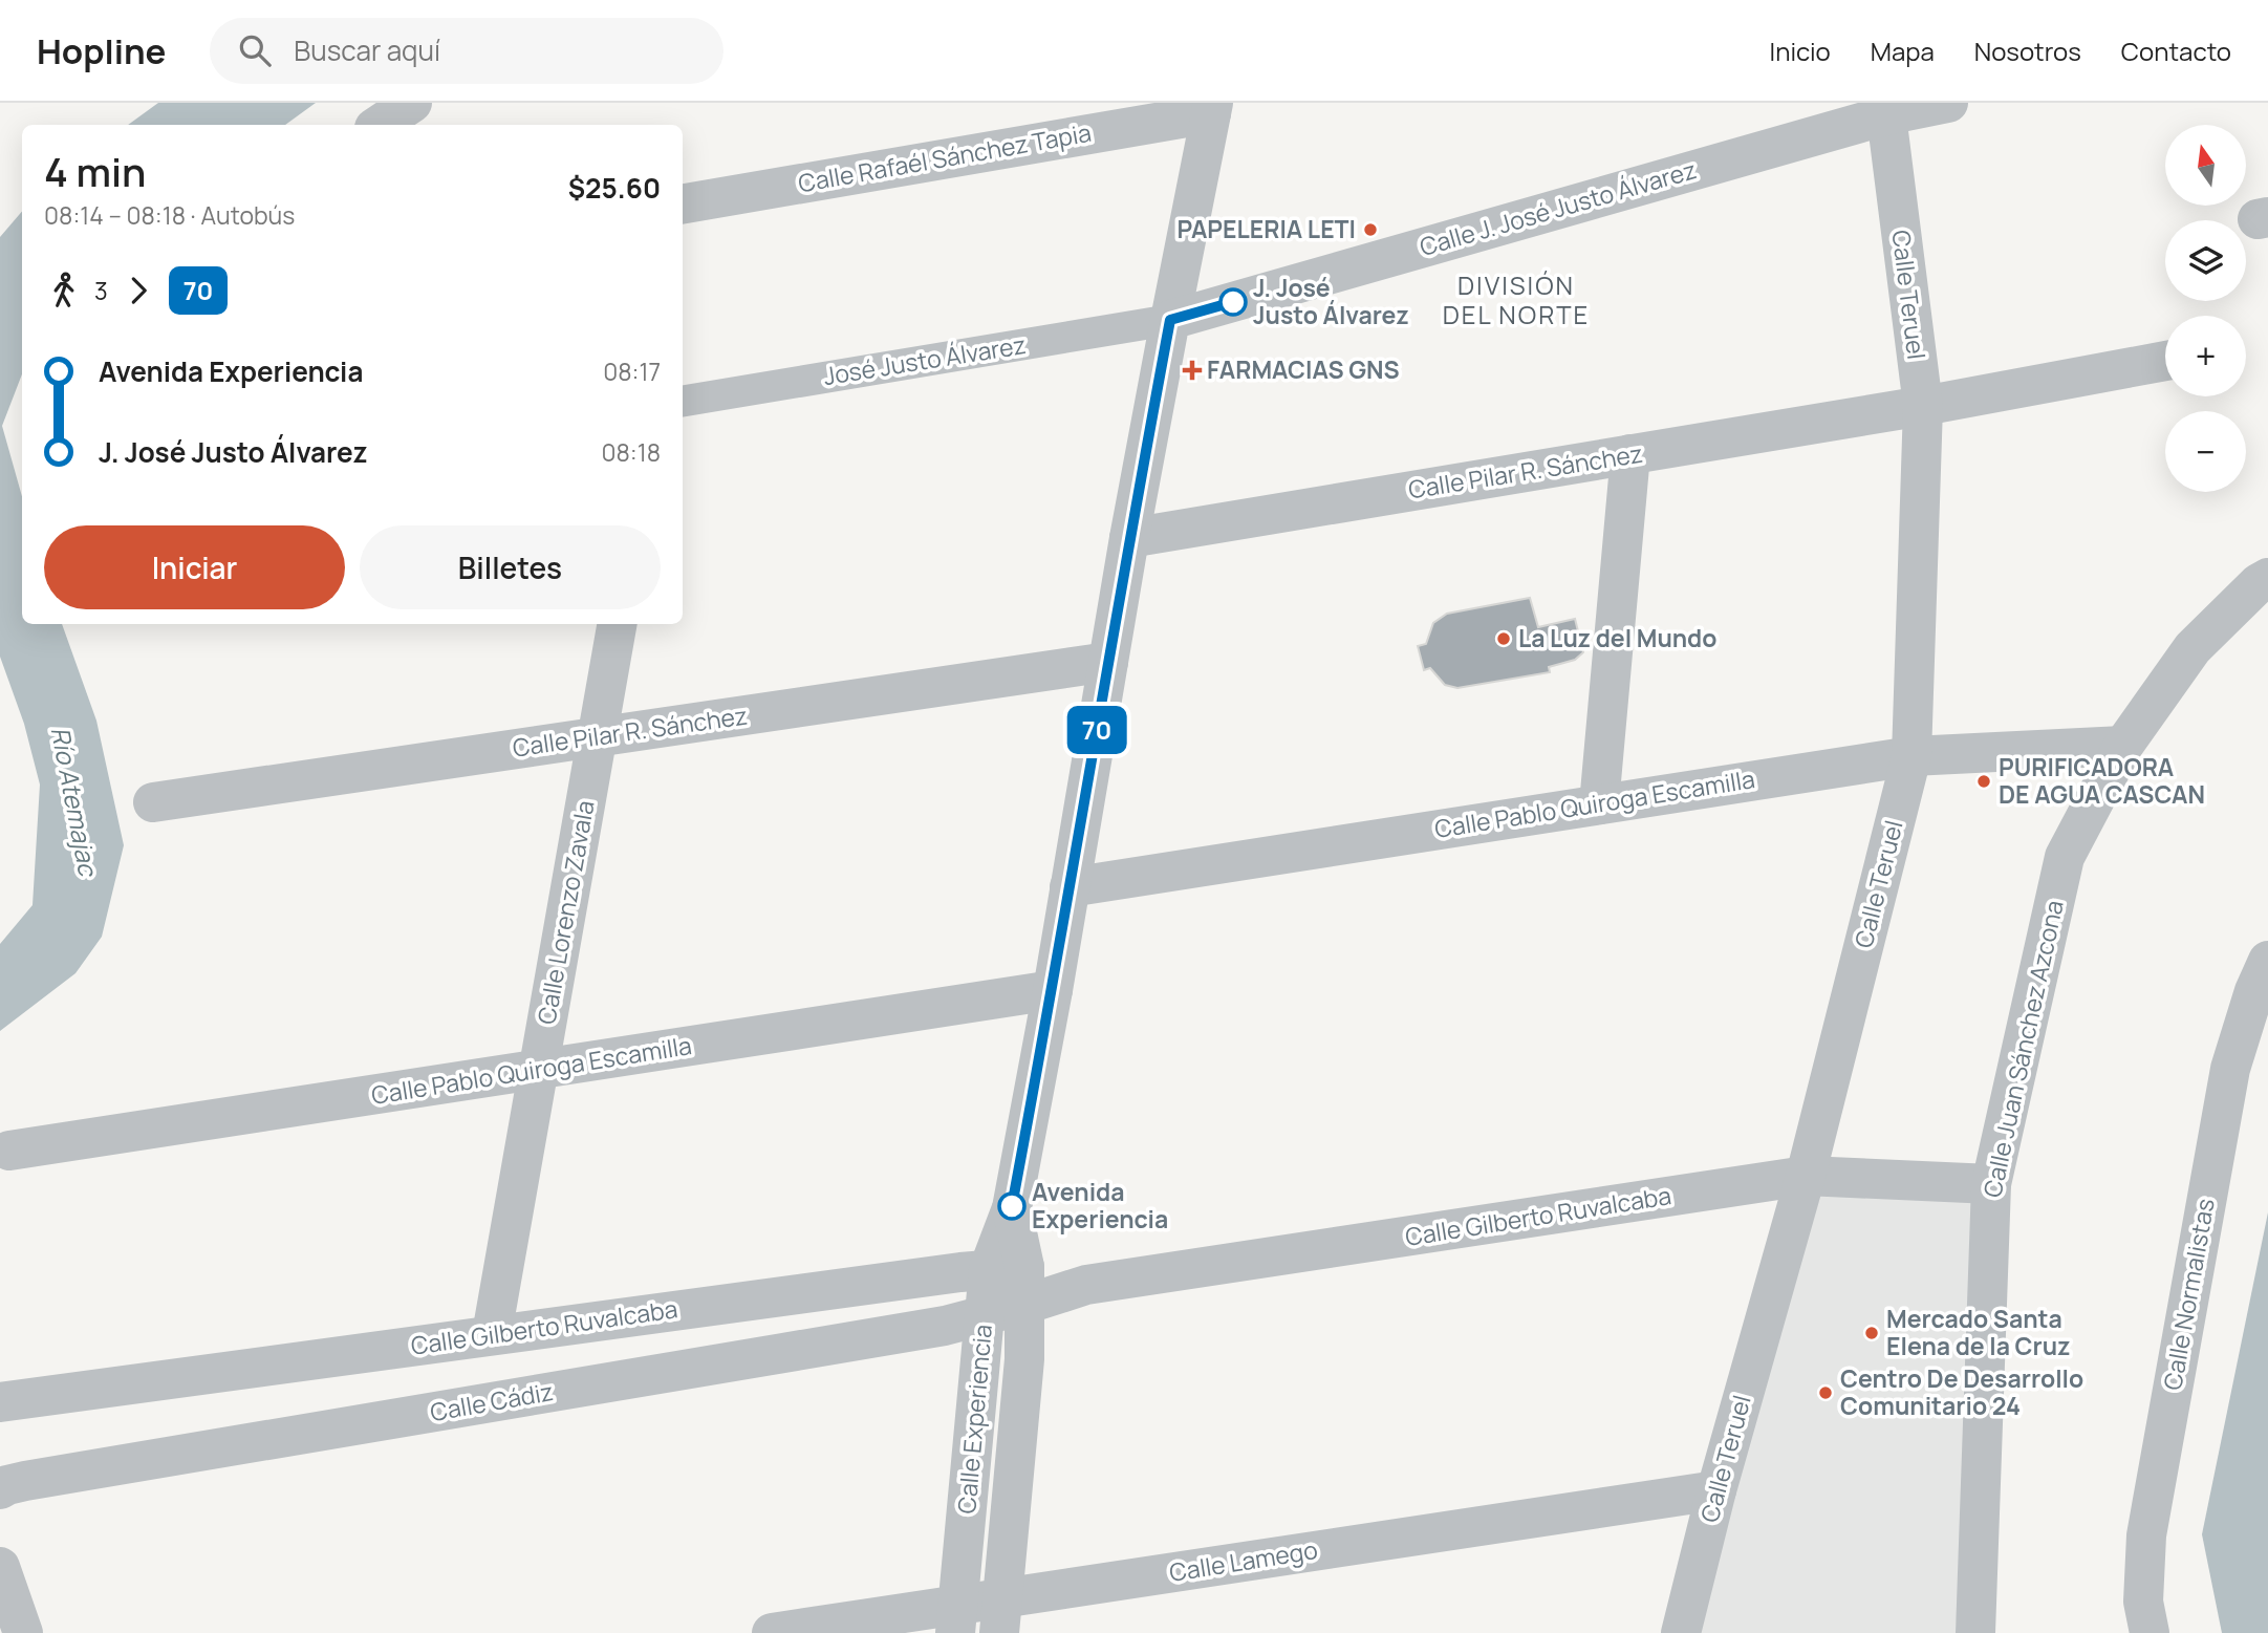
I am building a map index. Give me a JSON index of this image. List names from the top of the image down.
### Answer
{
  "streets": {
    "street": [
      "Calle Rafaél Sánchez Tapia",
      "Calle J. José Justo Álvarez",
      "Calle Teruel",
      "José Justo Álvarez",
      "Calle Pilar R. Sánchez",
      "Calle Pablo Quiroga Escamilla",
      "Calle Lorenzo Zavala",
      "Calle Juan Sánchez Azcona",
      "Calle Gilberto Ruvalcaba",
      "Calle Normalistas",
      "Calle Cádiz",
      "Calle Experiencia",
      "Calle Lamego"
    ]
  },
  "crossings": [
    ["Calle Rafaél Sánchez Tapia", "Calle Experiencia"],
    ["Calle J. José Justo Álvarez", "Calle Teruel"],
    ["Calle J. José Justo Álvarez", "José Justo Álvarez"],
    ["Calle J. José Justo Álvarez", "Calle Experiencia"],
    ["Calle Teruel", "Calle Pilar R. Sánchez"],
    ["Calle Teruel", "Calle Pablo Quiroga Escamilla"],
    ["Calle Teruel", "Calle Gilberto Ruvalcaba"],
    ["Calle Teruel", "Calle Lamego"],
    ["José Justo Álvarez", "Calle Experiencia"],
    ["Calle Pilar R. Sánchez", "Calle Lorenzo Zavala"],
    ["Calle Pilar R. Sánchez", "Calle Experiencia"],
    ["Calle Pablo Quiroga Escamilla", "Calle Lorenzo Zavala"],
    ["Calle Pablo Quiroga Escamilla", "Calle Juan Sánchez Azcona"],
    ["Calle Pablo Quiroga Escamilla", "Calle Experiencia"],
    ["Calle Lorenzo Zavala", "Calle Gilberto Ruvalcaba"],
    ["Calle Juan Sánchez Azcona", "Calle Gilberto Ruvalcaba"],
    ["Calle Gilberto Ruvalcaba", "Calle Experiencia"],
    ["Calle Cádiz", "Calle Experiencia"],
    ["Calle Experiencia", "Calle Lamego"]
  ],
  "districts": ["DIVISIÓN DEL NORTE"],
  "water": ["Río Atemajac"],
  "places": {
    "other": [
      "PAPELERIA LETI",
      "J. José Justo Álvarez",
      "La Luz del Mundo",
      "PURIFICADORA DE AGUA CASCAN",
      "Avenida Experiencia",
      "Mercado Santa Elena de la Cruz",
      "Centro De Desarrollo Comunitario 24"
    ],
    "health": ["FARMACIAS GNS"]
  },
  "lines": ["bus line 70"],
  "north": "top",
  "page": {
    "header": "Hopline",
    "search": "Buscar aquí",
    "nav": [
      "Inicio",
      "Mapa",
      "Nosotros",
      "Contacto"
    ],
    "on_map": "70",
    "map_buttons": ["+", "−"],
    "heading": ["4 min", "08:14 – 08:18 · Autobús", "$25.60"],
    "legs": ["3", "70"],
    "list": [
      {
        "name": "Avenida Experiencia",
        "value": "08:17"
      },
      {
        "name": "J. José Justo Álvarez",
        "value": "08:18"
      }
    ],
    "buttons": ["Iniciar", "Billetes"]
  }
}
